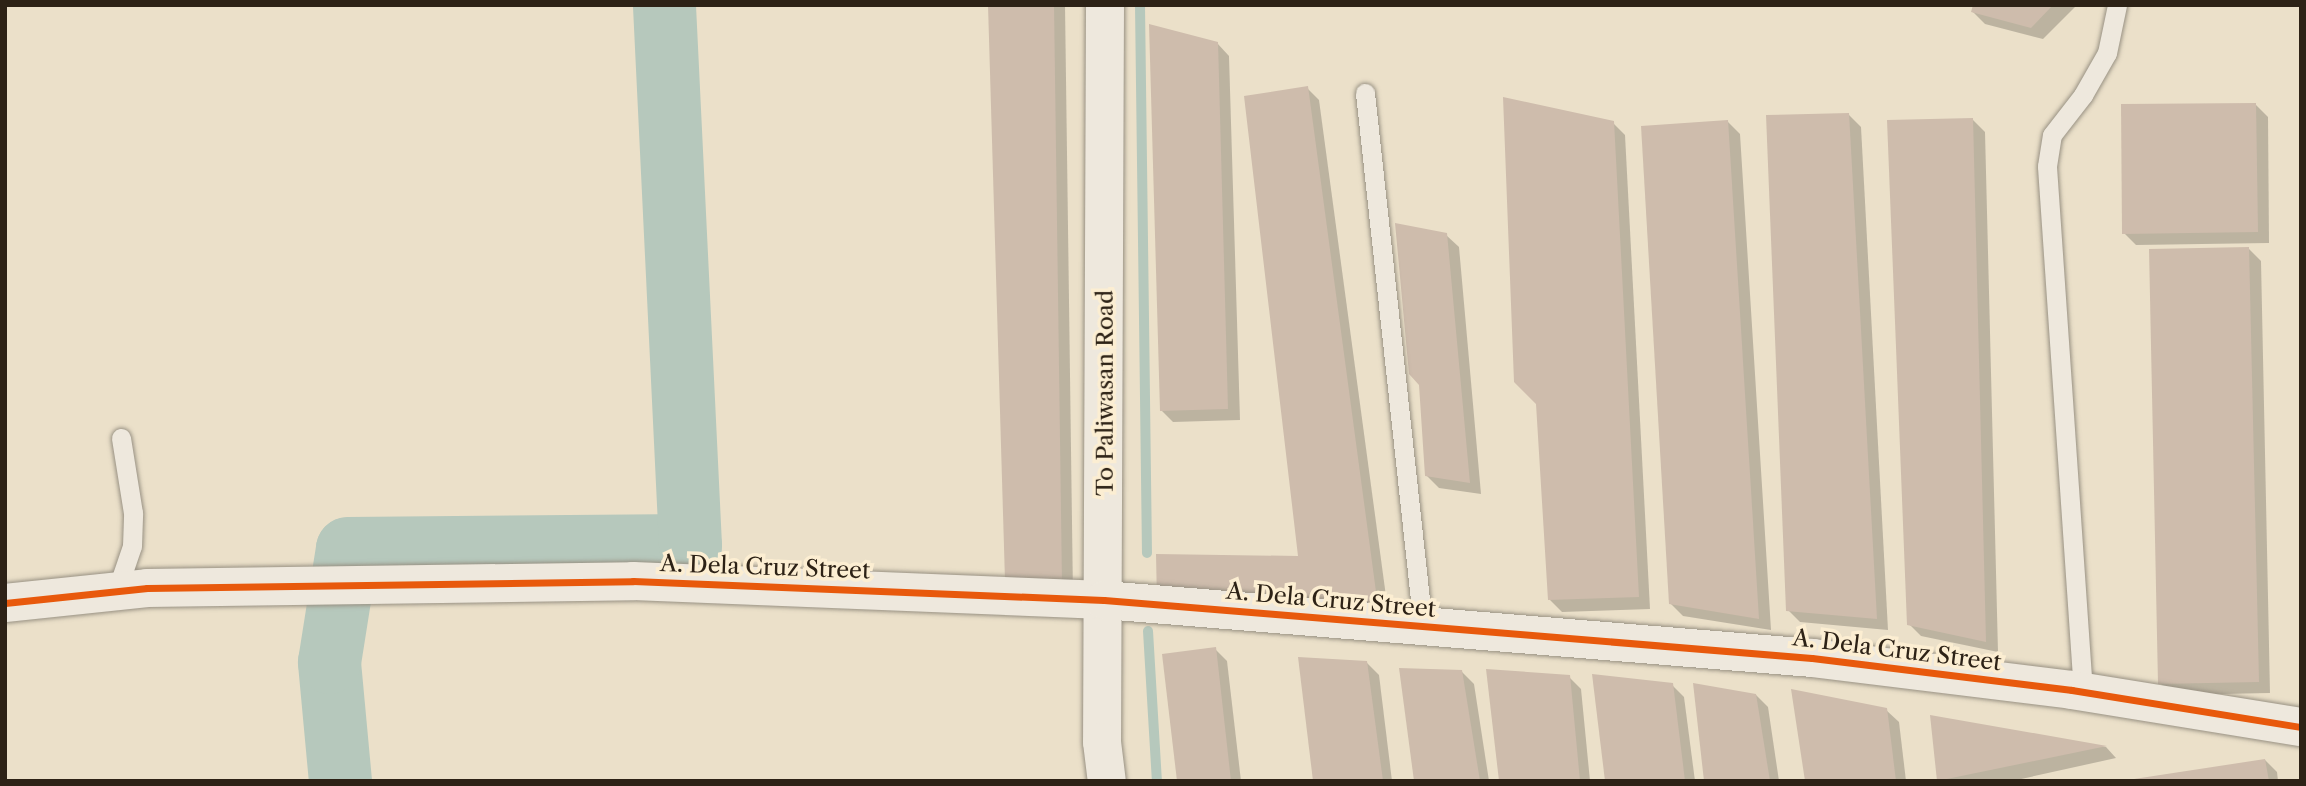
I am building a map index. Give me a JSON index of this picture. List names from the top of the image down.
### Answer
{
  "streets": {
    "street": ["To Paliwasan Road", "A. Dela Cruz Street"]
  },
  "crossings": [
    ["To Paliwasan Road", "A. Dela Cruz Street"]
  ]
}
